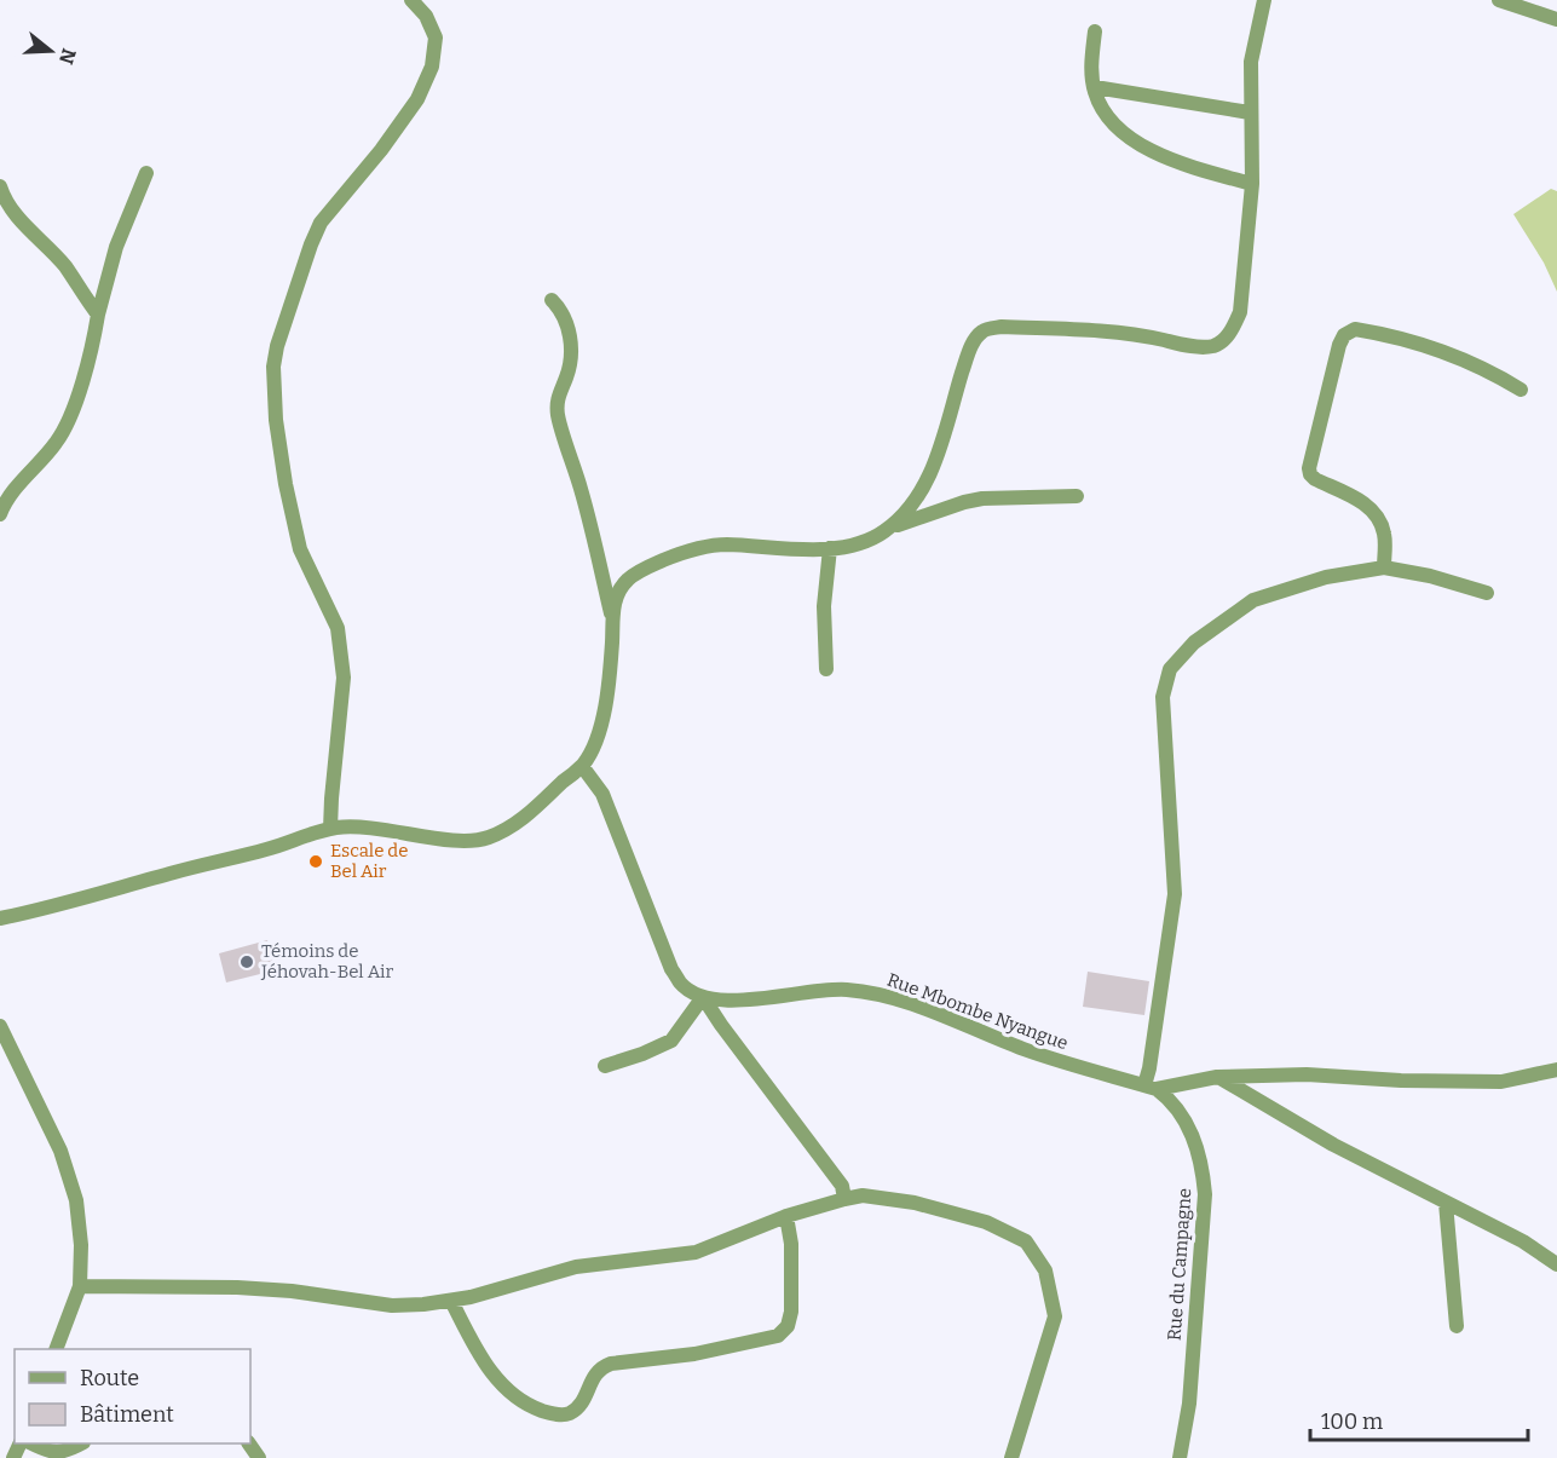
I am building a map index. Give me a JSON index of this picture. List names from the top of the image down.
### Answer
{
  "streets": {
    "street": ["Rue Mbombe Nyangue", "Rue du Campagne"]
  },
  "crossings": [
    ["Rue Mbombe Nyangue", "Rue du Campagne"]
  ],
  "places": ["Escale de Bel Air", "Témoins de Jéhovah-Bel Air"],
  "legend": ["Route", "Bâtiment"],
  "scale_bar": "100 m",
  "north": "right"
}
